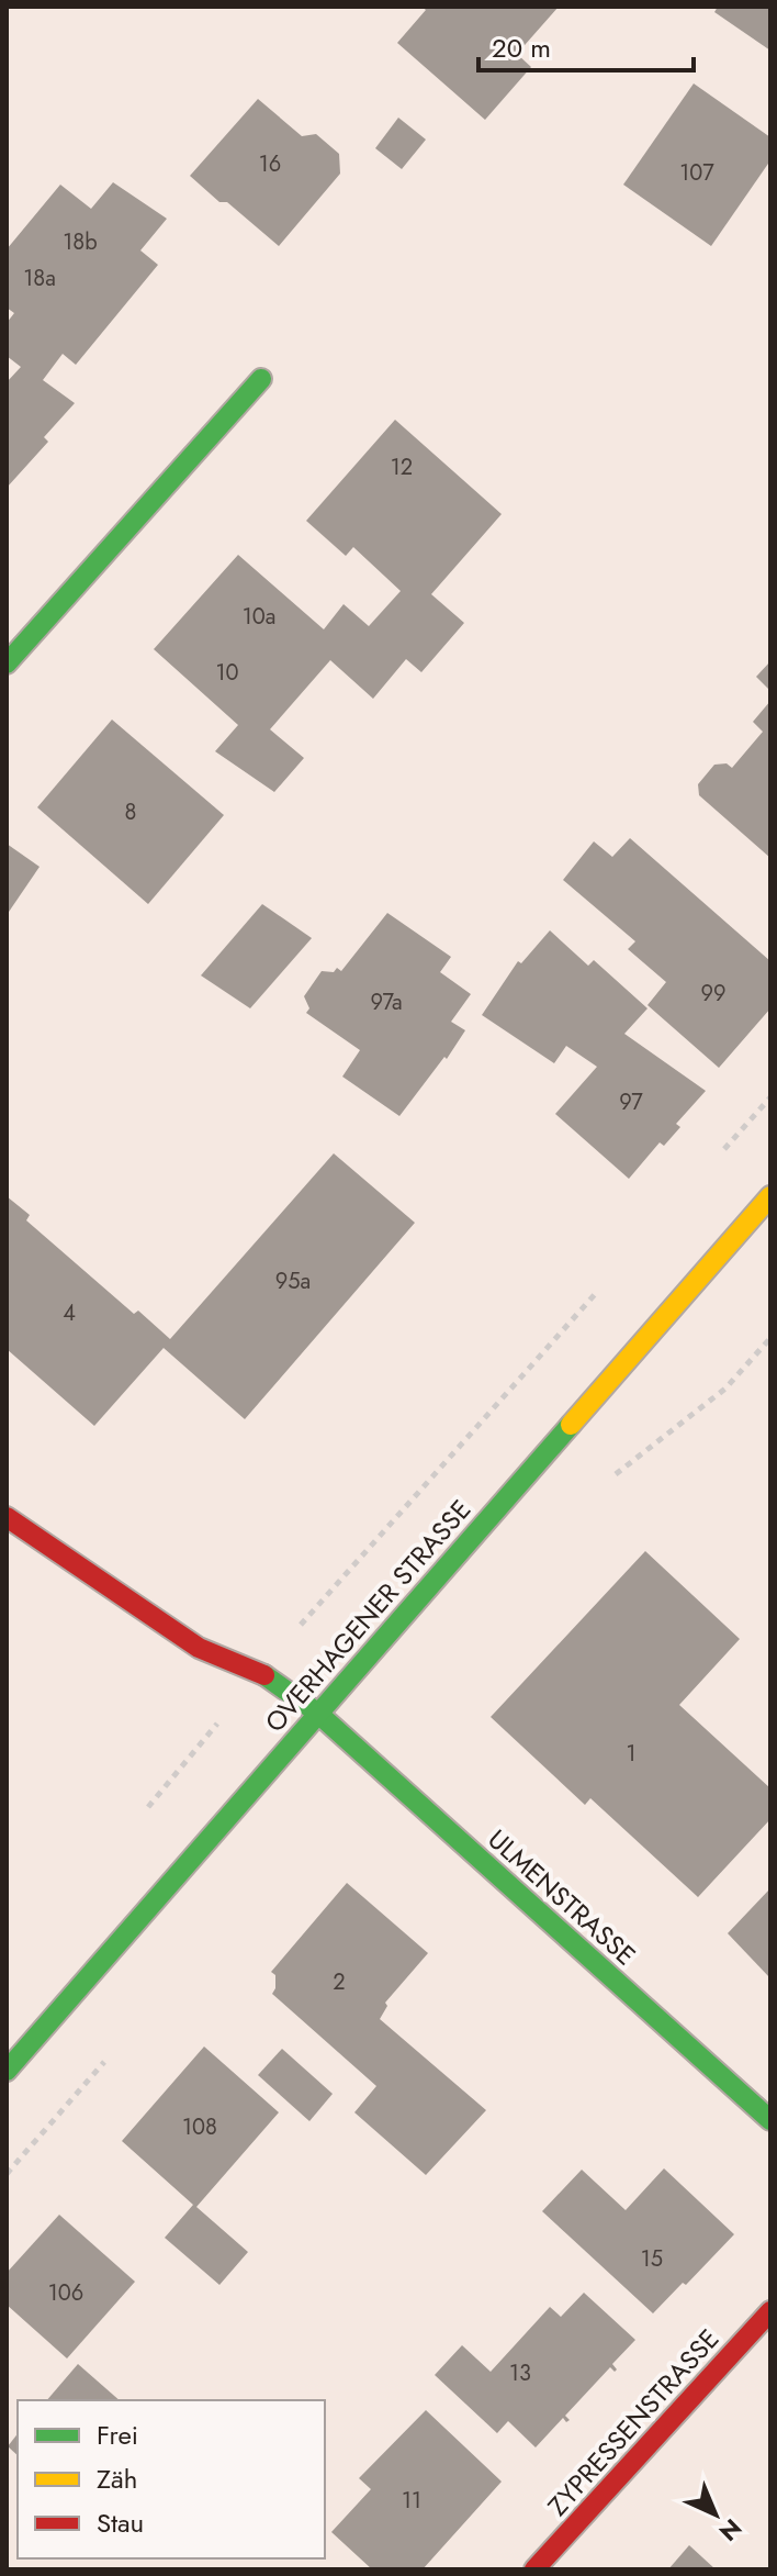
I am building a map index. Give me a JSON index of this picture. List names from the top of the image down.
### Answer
{
  "streets": {
    "street": ["OVERHAGENER STRASSE", "ULMENSTRASSE", "ZYPRESSENSTRASSE"]
  },
  "crossings": [
    ["OVERHAGENER STRASSE", "ULMENSTRASSE"]
  ],
  "house_numbers": [
    "16",
    "107",
    "18b",
    "18a",
    "12",
    "10a",
    "10",
    "8",
    "99",
    "97a",
    "97",
    "95a",
    "4",
    "1",
    "2",
    "108",
    "15",
    "106",
    "13",
    "11"
  ],
  "legend": ["Frei", "Zäh", "Stau"],
  "scale_bar": "20 m",
  "north": "bottom right"
}
